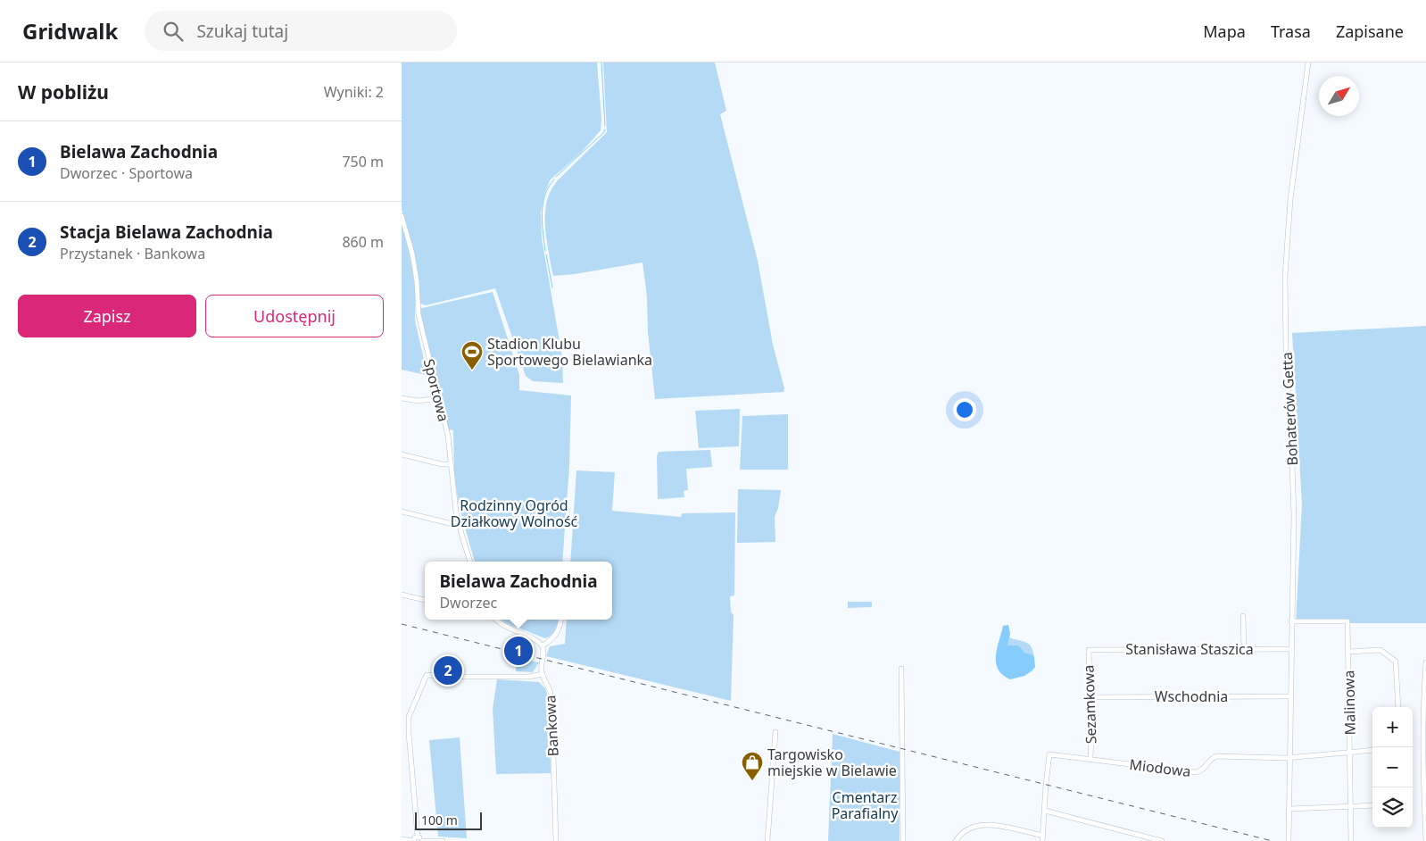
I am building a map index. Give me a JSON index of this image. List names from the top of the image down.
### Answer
{
  "streets": {
    "street": [
      "Sportowa",
      "Bohaterów Getta",
      "Stanisława Staszica",
      "Wschodnia",
      "Malinowa",
      "Sezamkowa",
      "Bankowa",
      "Miodowa"
    ]
  },
  "crossings": [
    ["Bohaterów Getta", "Stanisława Staszica"],
    ["Bohaterów Getta", "Wschodnia"],
    ["Bohaterów Getta", "Malinowa"],
    ["Bohaterów Getta", "Miodowa"],
    ["Stanisława Staszica", "Sezamkowa"],
    ["Wschodnia", "Sezamkowa"],
    ["Sezamkowa", "Miodowa"]
  ],
  "parks": ["Rodzinny Ogród Działkowy Wolność", "Cmentarz Parafialny"],
  "places": {
    "sports": ["Stadion Klubu Sportowego Bielawianka"],
    "shop": ["Targowisko miejskie w Bielawie"]
  },
  "scale_bar": "100 m",
  "north": "top right",
  "page": {
    "header": "Gridwalk",
    "search": "Szukaj tutaj",
    "nav": ["Mapa", "Trasa", "Zapisane"],
    "heading": ["W pobliżu", "Wyniki: 2"],
    "list": [
      {
        "mark": "1",
        "name": "Bielawa Zachodnia",
        "note": "Dworzec · Sportowa",
        "value": "750 m"
      },
      {
        "mark": "2",
        "name": "Stacja Bielawa Zachodnia",
        "note": "Przystanek · Bankowa",
        "value": "860 m"
      }
    ],
    "buttons": ["Zapisz", "Udostępnij"],
    "popup": ["Bielawa Zachodnia", "Dworzec"],
    "pins": ["1", "2"],
    "map_buttons": ["+", "−"],
    "scale": "100 m"
  }
}
